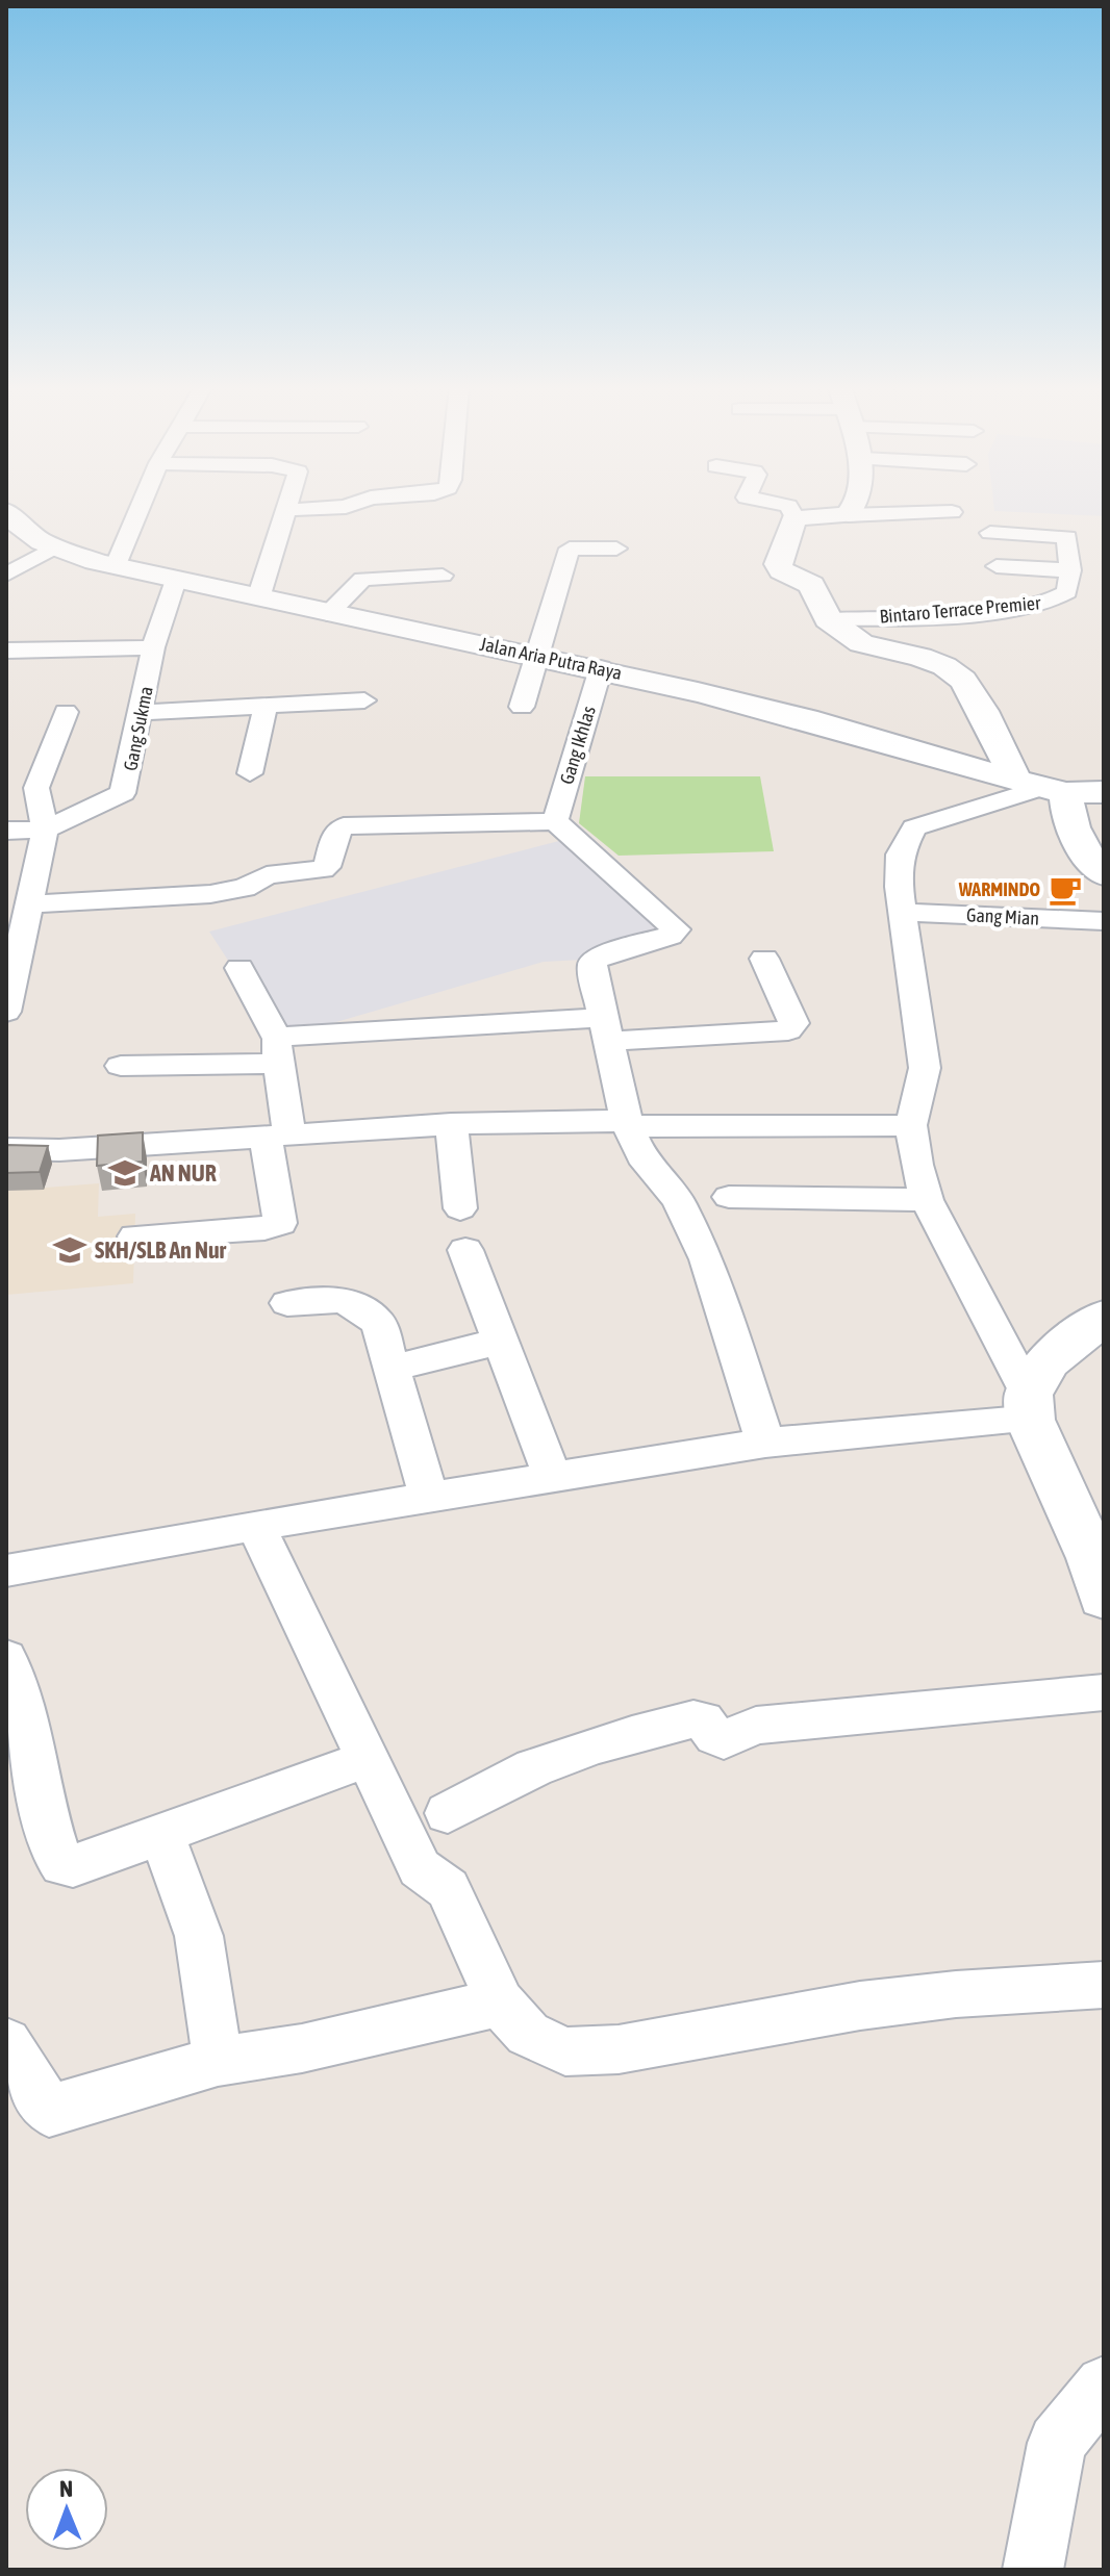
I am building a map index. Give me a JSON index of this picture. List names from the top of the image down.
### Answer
{
  "streets": {
    "main road": ["Jalan Aria Putra Raya"],
    "street": [
      "Bintaro Terrace Premier",
      "Gang Sukma",
      "Gang Ikhlas",
      "Gang Mian"
    ]
  },
  "crossings": [
    ["Jalan Aria Putra Raya", "Gang Sukma"],
    ["Jalan Aria Putra Raya", "Gang Ikhlas"]
  ],
  "places": {
    "cafe": ["WARMINDO"],
    "school or university": ["AN NUR", "SKH/SLB An Nur"]
  },
  "north": "top"
}
